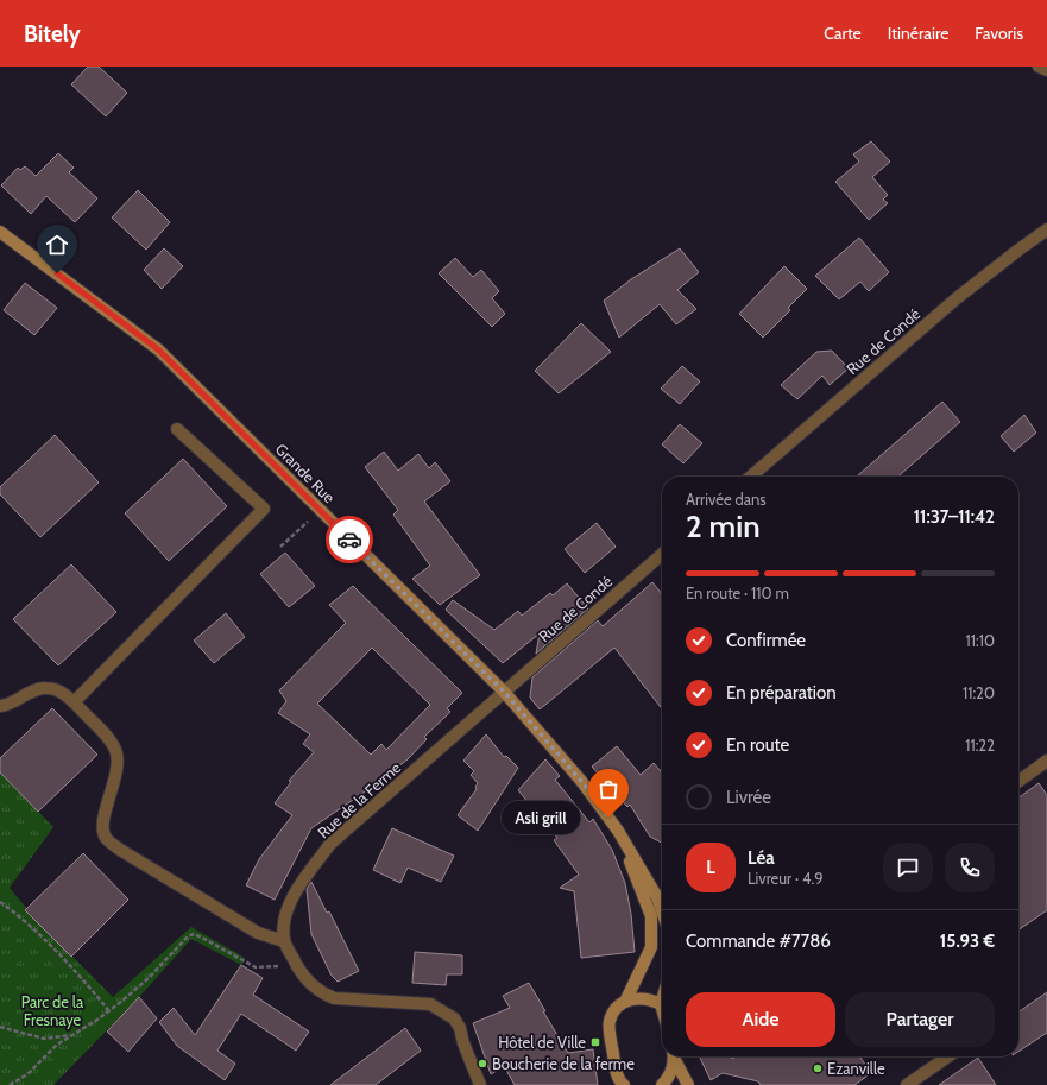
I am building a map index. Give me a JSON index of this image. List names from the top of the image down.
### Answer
{
  "streets": {
    "main road": ["Grande Rue"],
    "street": ["Rue de Condé", "Rue de la Ferme"]
  },
  "crossings": [
    ["Rue de Condé", "Grande Rue"],
    ["Rue de Condé", "Rue de la Ferme"],
    ["Grande Rue", "Rue de la Ferme"]
  ],
  "parks": ["Parc de la Fresnaye"],
  "places": {
    "other": ["Asli grill", "Boucherie de la ferme", "Ezanville"],
    "transit": ["Hôtel de Ville"]
  },
  "page": {
    "header": "Bitely",
    "nav": ["Carte", "Itinéraire", "Favoris"],
    "heading": ["2 min", "Arrivée dans", "11:37–11:42"],
    "panel": [
      "Léa",
      "Livreur · 4.9",
      "Commande #7786",
      "15.93 €"
    ],
    "bar": "En route · 110 m",
    "list": [
      ["Confirmée", "11:10"],
      ["En préparation", "11:20"],
      ["En route", "11:22"],
      "Livrée"
    ],
    "bubble": "Asli grill",
    "round": "L",
    "buttons": ["Aide", "Partager"]
  }
}
